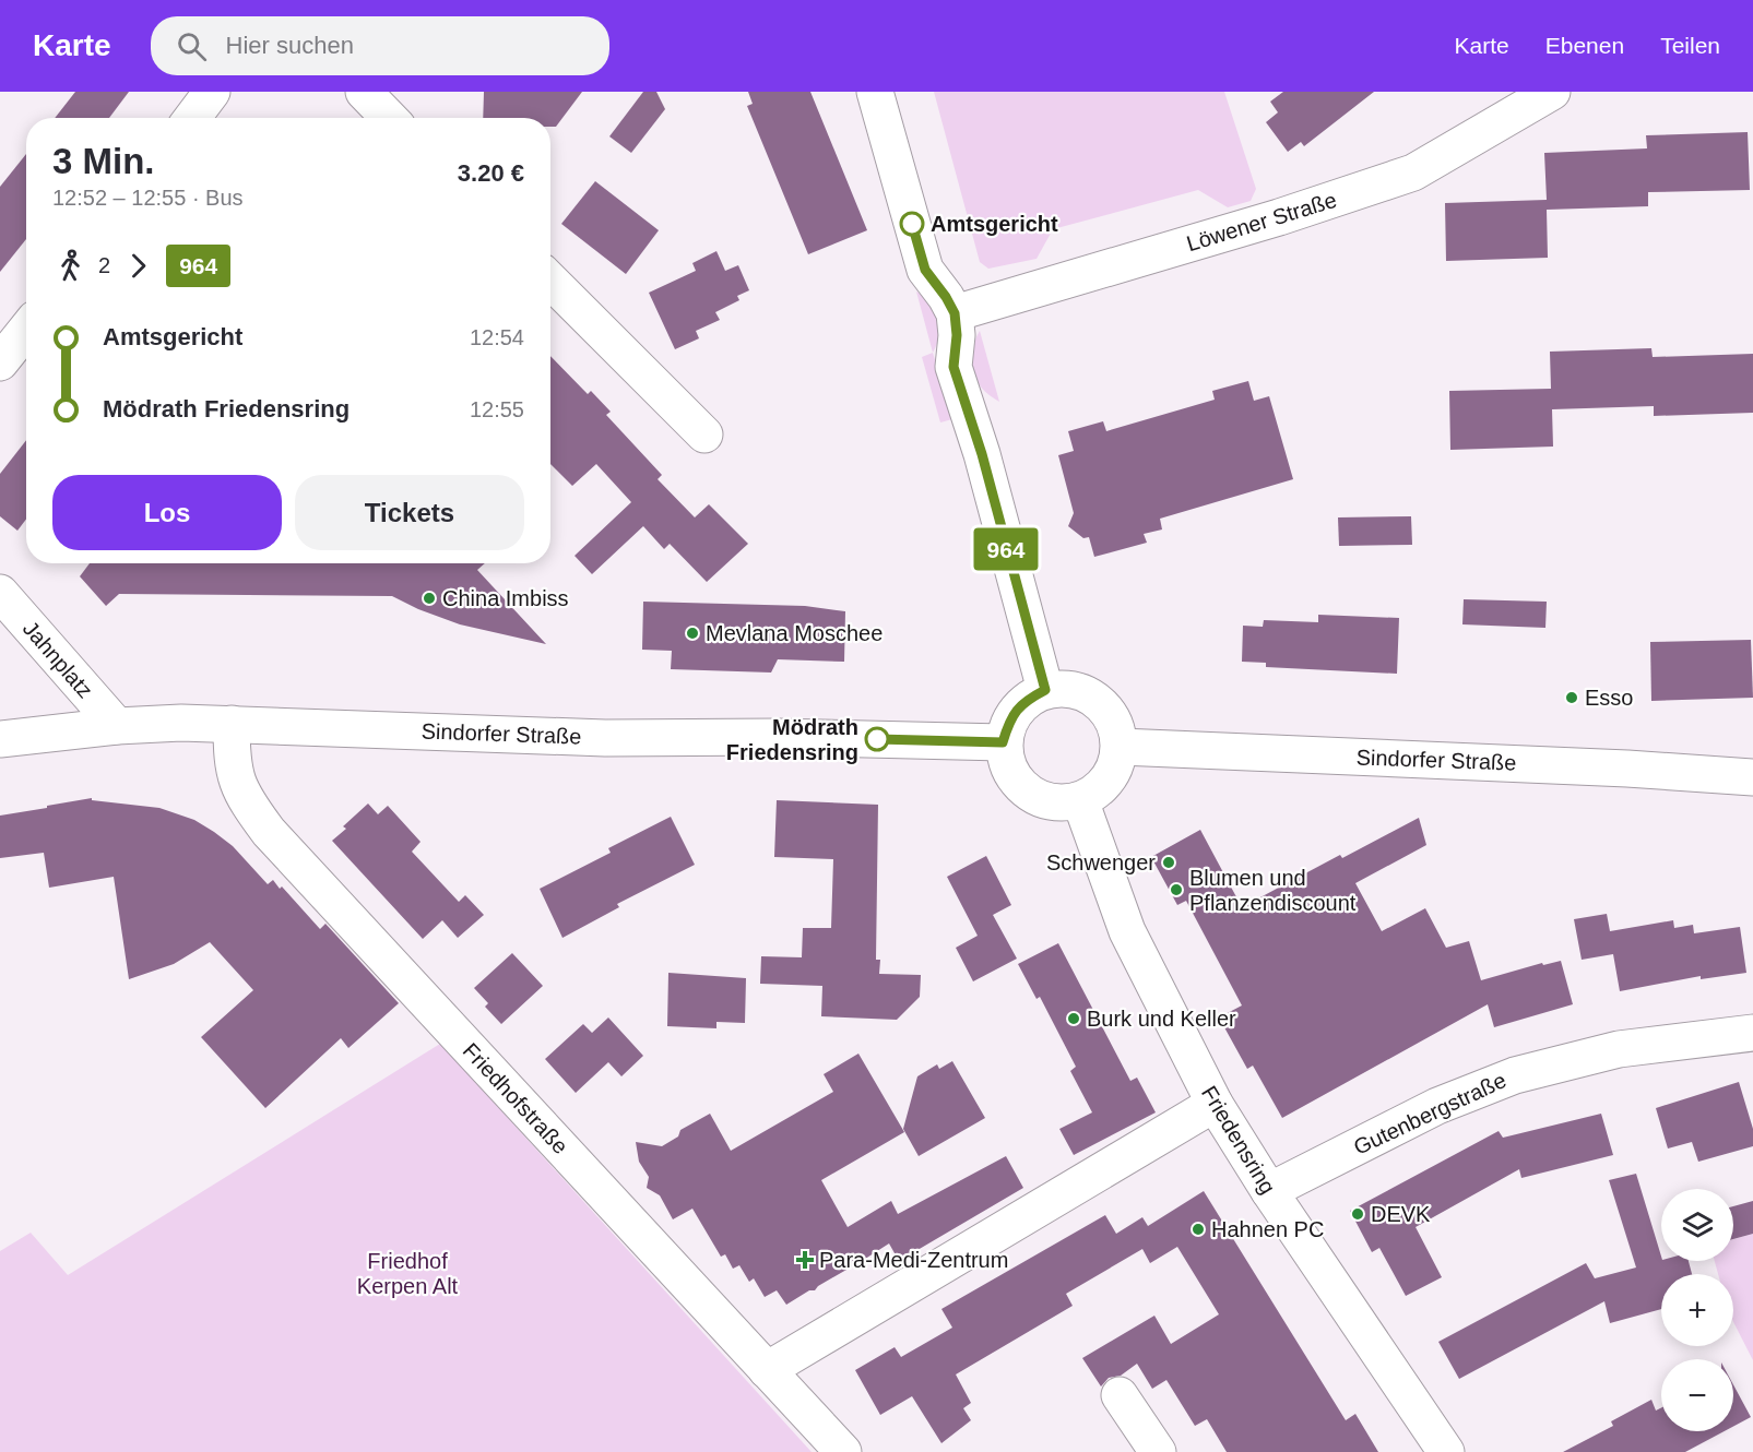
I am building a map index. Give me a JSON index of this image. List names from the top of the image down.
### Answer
{
  "streets": {
    "street": [
      "Löwener Straße",
      "Jahnplatz",
      "Sindorfer Straße",
      "Friedhofstraße",
      "Gutenbergstraße",
      "Friedensring"
    ]
  },
  "crossings": [
    ["Jahnplatz", "Sindorfer Straße"],
    ["Sindorfer Straße", "Friedhofstraße"],
    ["Sindorfer Straße", "Friedensring"],
    ["Gutenbergstraße", "Friedensring"]
  ],
  "parks": ["Friedhof Kerpen Alt"],
  "places": {
    "other": [
      "Amtsgericht",
      "China Imbiss",
      "Mevlana Moschee",
      "Esso",
      "Mödrath Friedensring",
      "Schwenger",
      "Blumen und Pflanzendiscount",
      "Burk und Keller",
      "DEVK",
      "Hahnen PC"
    ],
    "health": ["Para-Medi-Zentrum"]
  },
  "lines": ["bus line 964"],
  "page": {
    "header": "Karte",
    "search": "Hier suchen",
    "nav": ["Karte", "Ebenen", "Teilen"],
    "on_map": "964",
    "heading": ["3 Min.", "12:52 – 12:55 · Bus", "3.20 €"],
    "legs": ["2", "964"],
    "list": [
      {
        "name": "Amtsgericht",
        "value": "12:54"
      },
      {
        "name": "Mödrath Friedensring",
        "value": "12:55"
      }
    ],
    "buttons": ["Los", "Tickets"],
    "map_buttons": ["+", "−"]
  }
}
